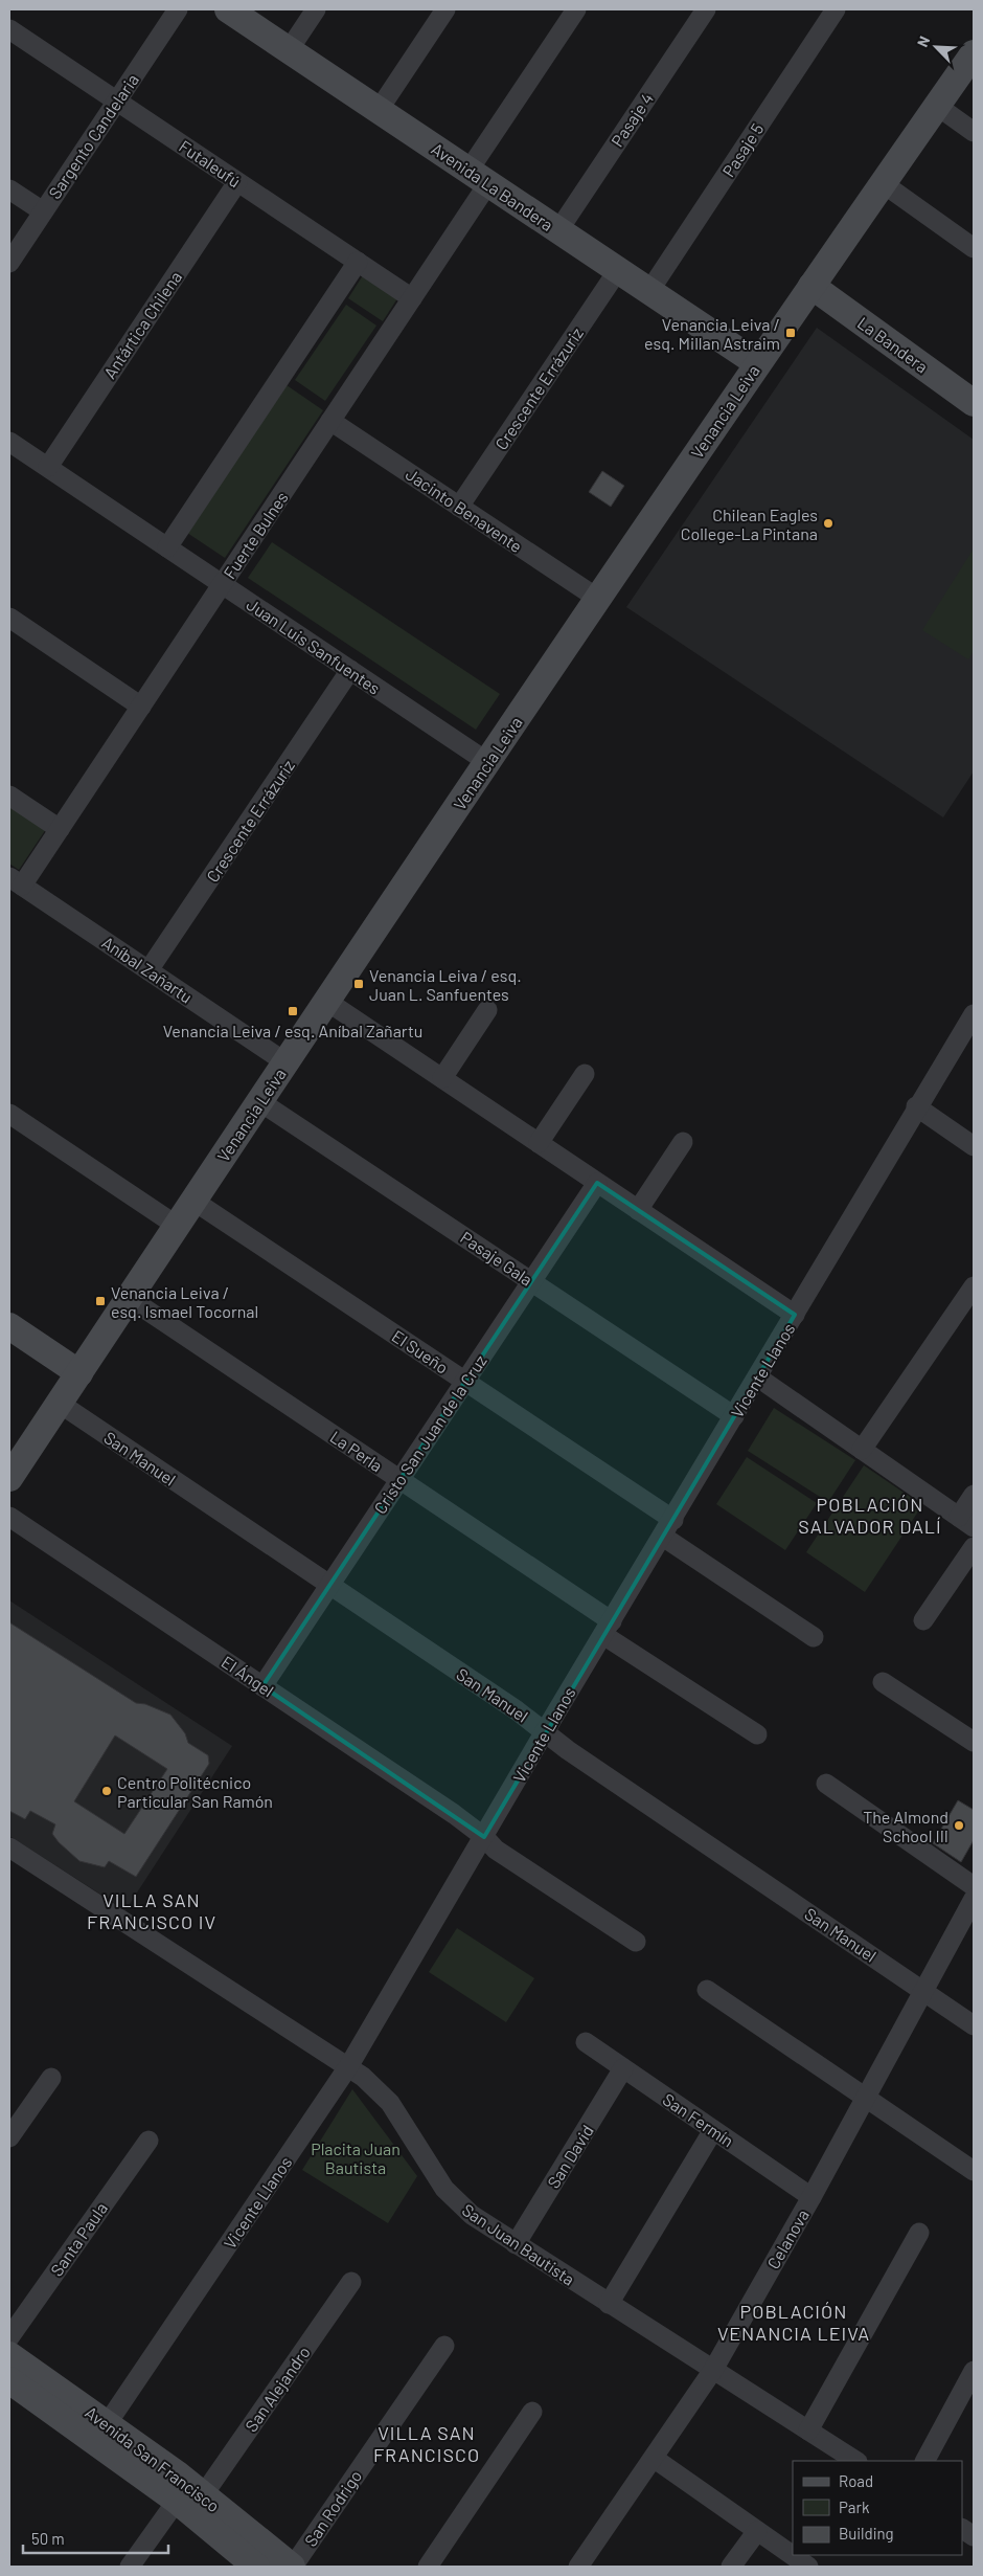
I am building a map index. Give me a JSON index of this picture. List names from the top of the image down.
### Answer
{
  "streets": {
    "street": [
      "Pasaje 4",
      "Sargento Candelaria",
      "Pasaje 5",
      "Futaleufú",
      "Avenida La Bandera",
      "Antártica Chilena",
      "La Bandera",
      "Crescente Errázuriz",
      "Venancia Leiva",
      "Jacinto Benavente",
      "Fuerte Bulnes",
      "Juan Luis Sanfuentes",
      "Aníbal Zañartu",
      "Pasaje Gala",
      "El Sueño",
      "Vicente Llanos",
      "Cristo San Juan de la Cruz",
      "La Perla",
      "San Manuel",
      "El Ángel",
      "San Fermín",
      "San David",
      "Santa Paula",
      "Celanova",
      "San Juan Bautista",
      "San Alejandro",
      "Avenida San Francisco",
      "San Rodrigo"
    ]
  },
  "crossings": [
    ["Pasaje 4", "Avenida La Bandera"],
    ["Sargento Candelaria", "Futaleufú"],
    ["Pasaje 5", "Avenida La Bandera"],
    ["Futaleufú", "Antártica Chilena"],
    ["Futaleufú", "Fuerte Bulnes"],
    ["Avenida La Bandera", "Crescente Errázuriz"],
    ["Avenida La Bandera", "Venancia Leiva"],
    ["Avenida La Bandera", "Fuerte Bulnes"],
    ["Antártica Chilena", "Juan Luis Sanfuentes"],
    ["La Bandera", "Venancia Leiva"],
    ["Crescente Errázuriz", "Jacinto Benavente"],
    ["Crescente Errázuriz", "Juan Luis Sanfuentes"],
    ["Crescente Errázuriz", "Aníbal Zañartu"],
    ["Venancia Leiva", "Jacinto Benavente"],
    ["Venancia Leiva", "Juan Luis Sanfuentes"],
    ["Venancia Leiva", "Aníbal Zañartu"],
    ["Venancia Leiva", "Pasaje Gala"],
    ["Venancia Leiva", "El Sueño"],
    ["Venancia Leiva", "La Perla"],
    ["Venancia Leiva", "San Manuel"],
    ["Jacinto Benavente", "Fuerte Bulnes"],
    ["Fuerte Bulnes", "Juan Luis Sanfuentes"],
    ["Fuerte Bulnes", "Aníbal Zañartu"],
    ["Pasaje Gala", "Vicente Llanos"],
    ["Pasaje Gala", "Cristo San Juan de la Cruz"],
    ["El Sueño", "Vicente Llanos"],
    ["El Sueño", "Cristo San Juan de la Cruz"],
    ["Vicente Llanos", "La Perla"],
    ["Vicente Llanos", "San Manuel"],
    ["Vicente Llanos", "El Ángel"],
    ["Vicente Llanos", "San Juan Bautista"],
    ["Vicente Llanos", "Avenida San Francisco"],
    ["Cristo San Juan de la Cruz", "La Perla"],
    ["Cristo San Juan de la Cruz", "San Manuel"],
    ["Cristo San Juan de la Cruz", "El Ángel"],
    ["San Manuel", "Celanova"],
    ["San Fermín", "San David"],
    ["San Fermín", "Celanova"],
    ["San David", "San Juan Bautista"],
    ["Celanova", "San Juan Bautista"],
    ["San Alejandro", "Avenida San Francisco"],
    ["Avenida San Francisco", "San Rodrigo"]
  ],
  "districts": [
    "POBLACIÓN SALVADOR DALÍ",
    "VILLA SAN FRANCISCO IV",
    "POBLACIÓN VENANCIA LEIVA",
    "VILLA SAN FRANCISCO"
  ],
  "parks": ["Placita Juan Bautista"],
  "places": {
    "transit": [
      "Venancia Leiva / esq. Millan Astraim",
      "Venancia Leiva / esq. Juan L. Sanfuentes",
      "Venancia Leiva / esq. Aníbal Zañartu",
      "Venancia Leiva / esq. Ismael Tocornal"
    ],
    "other": ["Chilean Eagles College-La Pintana", "Centro Politécnico Particular San Ramón", "The Almond School III"]
  },
  "legend": ["Road", "Park", "Building"],
  "scale_bar": "50 m",
  "north": "top left"
}
